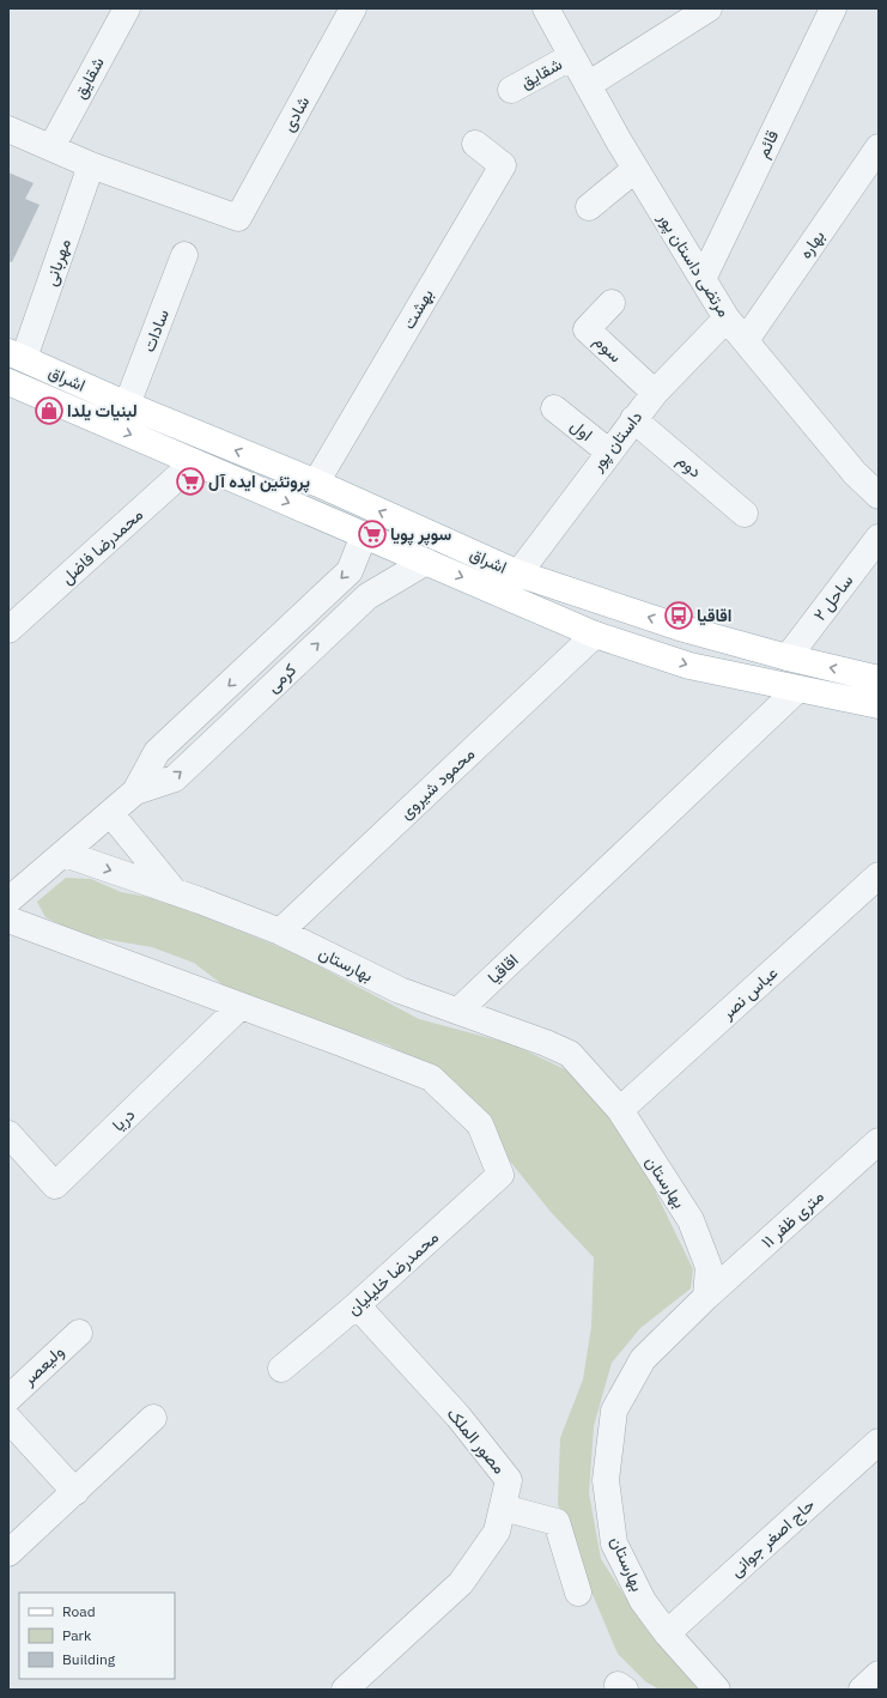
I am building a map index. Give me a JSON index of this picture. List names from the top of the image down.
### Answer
{
  "streets": {
    "main road": ["اشراق"],
    "street": [
      "شقایق",
      "شادی",
      "قائم",
      "بهاره",
      "مهربانی",
      "مرتضی داستان پور",
      "بهشت",
      "سادات",
      "سوم",
      "اول",
      "داستان پور",
      "دوم",
      "محمدرضا فاضل",
      "ساحل ۲",
      "کرمی",
      "محمود شیروی",
      "بهارستان",
      "اقاقیا",
      "عباس نصر",
      "دریا",
      "۱۱ متری ظفر",
      "محمدرضا خلیلیان",
      "ولیعصر",
      "مصور الملک",
      "حاج اصغر جوانی"
    ]
  },
  "crossings": [
    ["شقایق", "مرتضی داستان پور"],
    ["شادی", "مهربانی"],
    ["قائم", "مرتضی داستان پور"],
    ["بهاره", "مرتضی داستان پور"],
    ["مهربانی", "اشراق"],
    ["مرتضی داستان پور", "داستان پور"],
    ["بهشت", "اشراق"],
    ["سادات", "اشراق"],
    ["سوم", "داستان پور"],
    ["اشراق", "داستان پور"],
    ["اشراق", "محمدرضا فاضل"],
    ["اشراق", "ساحل ۲"],
    ["اشراق", "کرمی"],
    ["اشراق", "محمود شیروی"],
    ["اشراق", "اقاقیا"],
    ["اول", "داستان پور"],
    ["داستان پور", "دوم"],
    ["کرمی", "بهارستان"],
    ["محمود شیروی", "بهارستان"],
    ["بهارستان", "اقاقیا"],
    ["بهارستان", "عباس نصر"],
    ["بهارستان", "۱۱ متری ظفر"],
    ["بهارستان", "حاج اصغر جوانی"],
    ["دریا", "محمدرضا خلیلیان"],
    ["محمدرضا خلیلیان", "مصور الملک"]
  ],
  "places": {
    "shop": ["لبنیات یلدا"],
    "supermarket": ["پروتئین ایده آل", "سوپر پویا"],
    "bus stop": ["اقاقیا"]
  },
  "legend": ["Road", "Park", "Building"]
}
